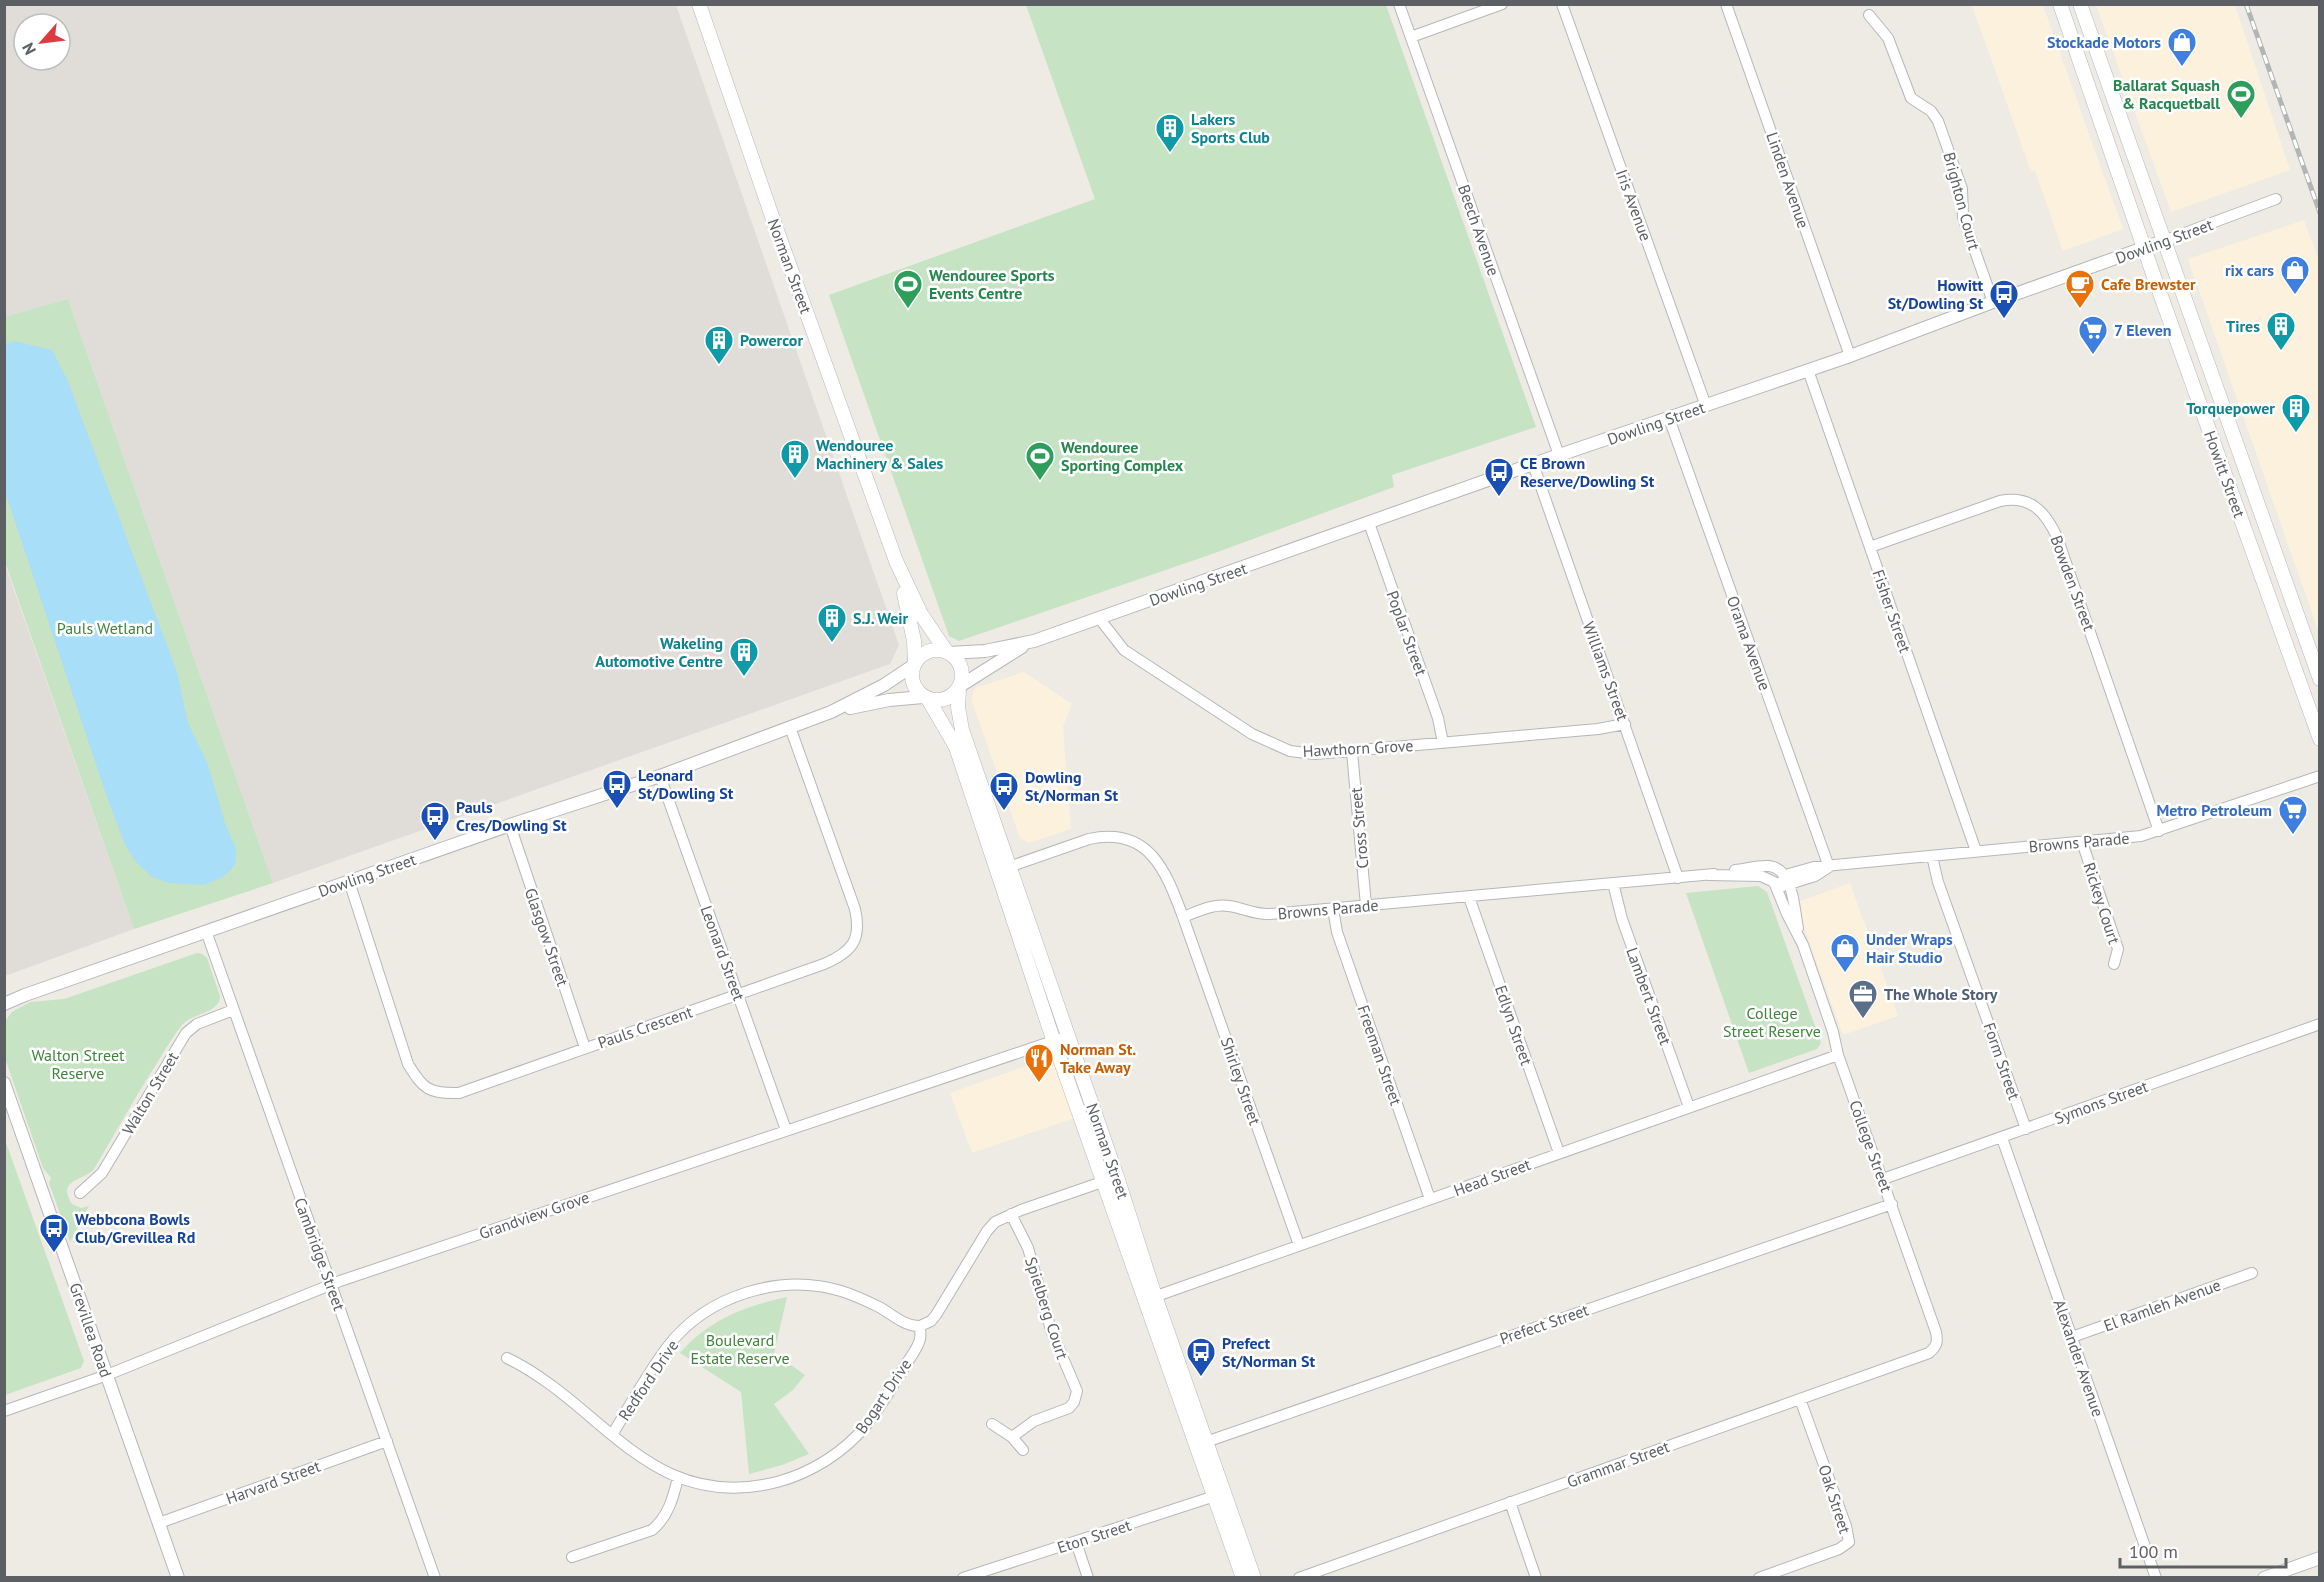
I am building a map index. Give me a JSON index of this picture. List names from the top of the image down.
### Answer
{
  "streets": {
    "main road": ["Norman Street", "Howitt Street"],
    "street": [
      "Linden Avenue",
      "Brighton Court",
      "Iris Avenue",
      "Beech Avenue",
      "Dowling Street",
      "Bowden Street",
      "Fisher Street",
      "Poplar Street",
      "Orama Avenue",
      "Williams Street",
      "Hawthorn Grove",
      "Cross Street",
      "Browns Parade",
      "Rickey Court",
      "Glasgow Street",
      "Leonard Street",
      "Lambert Street",
      "Edlyn Street",
      "Pauls Crescent",
      "Freeman Street",
      "Form Street",
      "Shirley Street",
      "Walton Street",
      "Symons Street",
      "College Street",
      "Head Street",
      "Grandview Grove",
      "Cambridge Street",
      "El Ramleh Avenue",
      "Spielberg Court",
      "Prefect Street",
      "Grevillea Road",
      "Alexander Avenue",
      "Redford Drive",
      "Bogart Drive",
      "Grammar Street",
      "Harvard Street",
      "Oak Street",
      "Eton Street"
    ]
  },
  "crossings": [
    ["Linden Avenue", "Dowling Street"],
    ["Brighton Court", "Dowling Street"],
    ["Iris Avenue", "Dowling Street"],
    ["Beech Avenue", "Dowling Street"],
    ["Dowling Street", "Norman Street"],
    ["Dowling Street", "Howitt Street"],
    ["Dowling Street", "Fisher Street"],
    ["Dowling Street", "Poplar Street"],
    ["Dowling Street", "Orama Avenue"],
    ["Dowling Street", "Williams Street"],
    ["Dowling Street", "Hawthorn Grove"],
    ["Dowling Street", "Glasgow Street"],
    ["Dowling Street", "Leonard Street"],
    ["Dowling Street", "Pauls Crescent"],
    ["Dowling Street", "Cambridge Street"],
    ["Norman Street", "Head Street"],
    ["Norman Street", "Grandview Grove"],
    ["Norman Street", "Prefect Street"],
    ["Norman Street", "Eton Street"],
    ["Bowden Street", "Fisher Street"],
    ["Bowden Street", "Browns Parade"],
    ["Fisher Street", "Browns Parade"],
    ["Poplar Street", "Hawthorn Grove"],
    ["Orama Avenue", "Browns Parade"],
    ["Williams Street", "Hawthorn Grove"],
    ["Williams Street", "Browns Parade"],
    ["Hawthorn Grove", "Cross Street"],
    ["Cross Street", "Browns Parade"],
    ["Browns Parade", "Rickey Court"],
    ["Browns Parade", "Lambert Street"],
    ["Browns Parade", "Edlyn Street"],
    ["Browns Parade", "Freeman Street"],
    ["Browns Parade", "Form Street"],
    ["Browns Parade", "Shirley Street"],
    ["Browns Parade", "College Street"],
    ["Glasgow Street", "Pauls Crescent"],
    ["Leonard Street", "Pauls Crescent"],
    ["Leonard Street", "Grandview Grove"],
    ["Lambert Street", "Head Street"],
    ["Edlyn Street", "Head Street"],
    ["Freeman Street", "Head Street"],
    ["Form Street", "Symons Street"],
    ["Shirley Street", "Head Street"],
    ["Walton Street", "Cambridge Street"],
    ["Symons Street", "College Street"],
    ["Symons Street", "Alexander Avenue"],
    ["College Street", "Head Street"],
    ["College Street", "Prefect Street"],
    ["College Street", "Grammar Street"],
    ["Grandview Grove", "Cambridge Street"],
    ["Grandview Grove", "Grevillea Road"],
    ["Cambridge Street", "Harvard Street"],
    ["El Ramleh Avenue", "Alexander Avenue"],
    ["Grevillea Road", "Harvard Street"],
    ["Redford Drive", "Bogart Drive"],
    ["Grammar Street", "Oak Street"]
  ],
  "parks": [
    "Pauls Wetland",
    "College Street Reserve",
    "Walton Street Reserve",
    "Boulevard Estate Reserve"
  ],
  "places": {
    "shop": ["Stockade Motors", "rix cars", "Under Wraps Hair Studio"],
    "sports": ["Ballarat Squash & Racquetball", "Wendouree Sports Events Centre", "Wendouree Sporting Complex"],
    "building": [
      "Lakers Sports Club",
      "Tires",
      "Powercor",
      "Torquepower",
      "Wendouree Machinery & Sales",
      "S.J. Weir",
      "Wakeling Automotive Centre"
    ],
    "cafe": ["Cafe Brewster"],
    "bus stop": [
      "Howitt St/Dowling St",
      "CE Brown Reserve/Dowling St",
      "Leonard St/Dowling St",
      "Dowling St/Norman St",
      "Pauls Cres/Dowling St",
      "Webbcona Bowls Club/Grevillea Rd",
      "Prefect St/Norman St"
    ],
    "supermarket": ["7 Eleven", "Metro Petroleum"],
    "office": ["The Whole Story"],
    "restaurant": ["Norman St. Take Away"]
  },
  "scale_bar": "100 m",
  "north": "bottom left"
}
